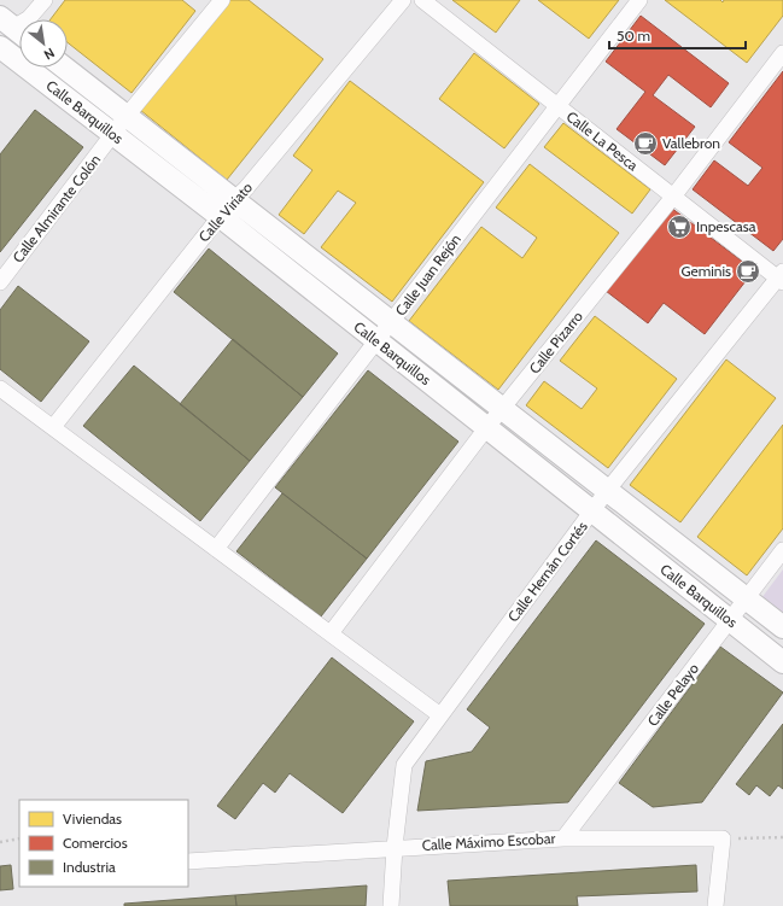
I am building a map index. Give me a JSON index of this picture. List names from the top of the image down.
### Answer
{
  "streets": {
    "main road": ["Calle Barquillos"],
    "street": [
      "Calle La Pesca",
      "Calle Almirante Colón",
      "Calle Viriato",
      "Calle Juan Rejón",
      "Calle Pizarro",
      "Calle Hernán Cortés",
      "Calle Pelayo",
      "Calle Máximo Escobar"
    ]
  },
  "crossings": [
    ["Calle Barquillos", "Calle Almirante Colón"],
    ["Calle Barquillos", "Calle Viriato"],
    ["Calle Barquillos", "Calle Juan Rejón"],
    ["Calle Barquillos", "Calle Pizarro"],
    ["Calle Barquillos", "Calle Hernán Cortés"],
    ["Calle Barquillos", "Calle Pelayo"],
    ["Calle La Pesca", "Calle Juan Rejón"],
    ["Calle La Pesca", "Calle Pizarro"],
    ["Calle La Pesca", "Calle Hernán Cortés"],
    ["Calle Hernán Cortés", "Calle Máximo Escobar"],
    ["Calle Pelayo", "Calle Máximo Escobar"]
  ],
  "places": {
    "cafe": ["Vallebron", "Geminis"],
    "supermarket": ["Inpescasa"]
  },
  "legend": ["Viviendas", "Comercios", "Industria"],
  "scale_bar": "50 m",
  "north": "bottom right"
}
